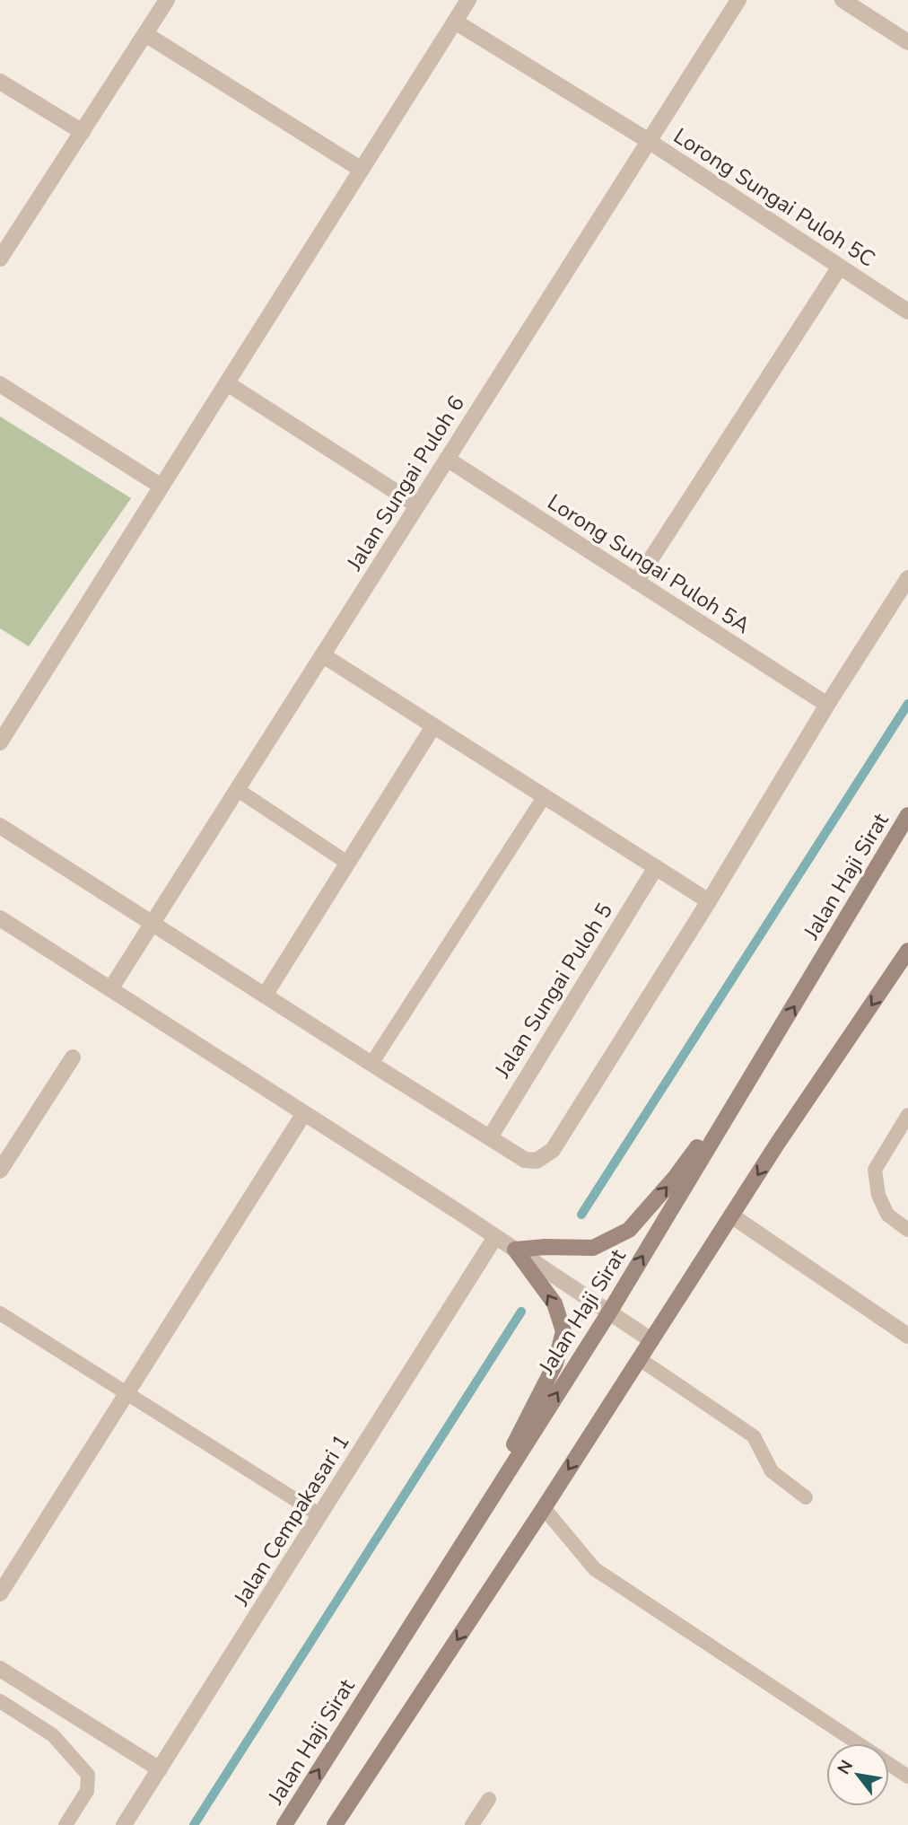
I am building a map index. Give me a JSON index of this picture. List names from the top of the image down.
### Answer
{
  "streets": {
    "main road": ["Jalan Haji Sirat"],
    "street": [
      "Lorong Sungai Puloh 5C",
      "Jalan Sungai Puloh 6",
      "Lorong Sungai Puloh 5A",
      "Jalan Sungai Puloh 5",
      "Jalan Cempakasari 1"
    ]
  },
  "crossings": [
    ["Lorong Sungai Puloh 5C", "Jalan Sungai Puloh 6"],
    ["Jalan Sungai Puloh 6", "Lorong Sungai Puloh 5A"]
  ],
  "north": "top left"
}
